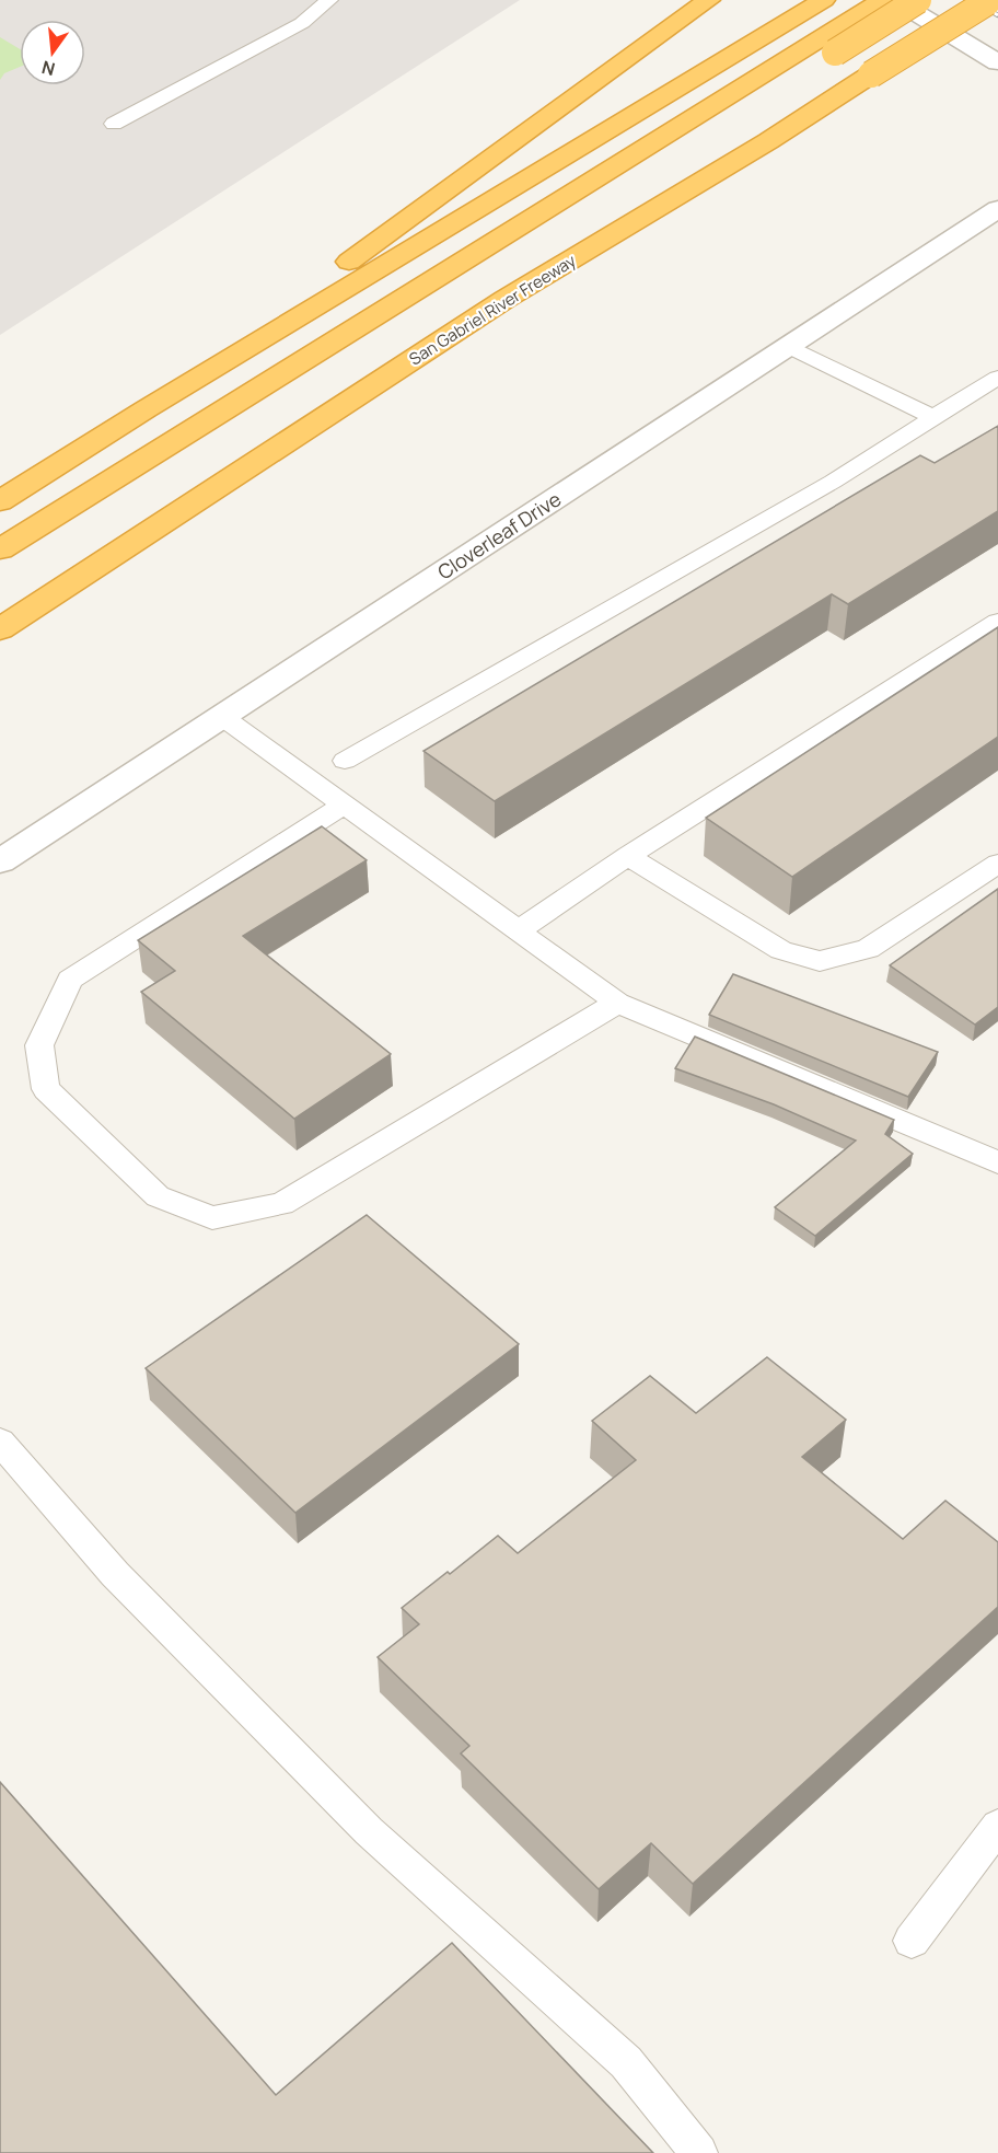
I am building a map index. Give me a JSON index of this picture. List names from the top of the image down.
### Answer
{
  "streets": {
    "highway": ["San Gabriel River Freeway"],
    "street": ["Cloverleaf Drive"]
  },
  "north": "bottom"
}
